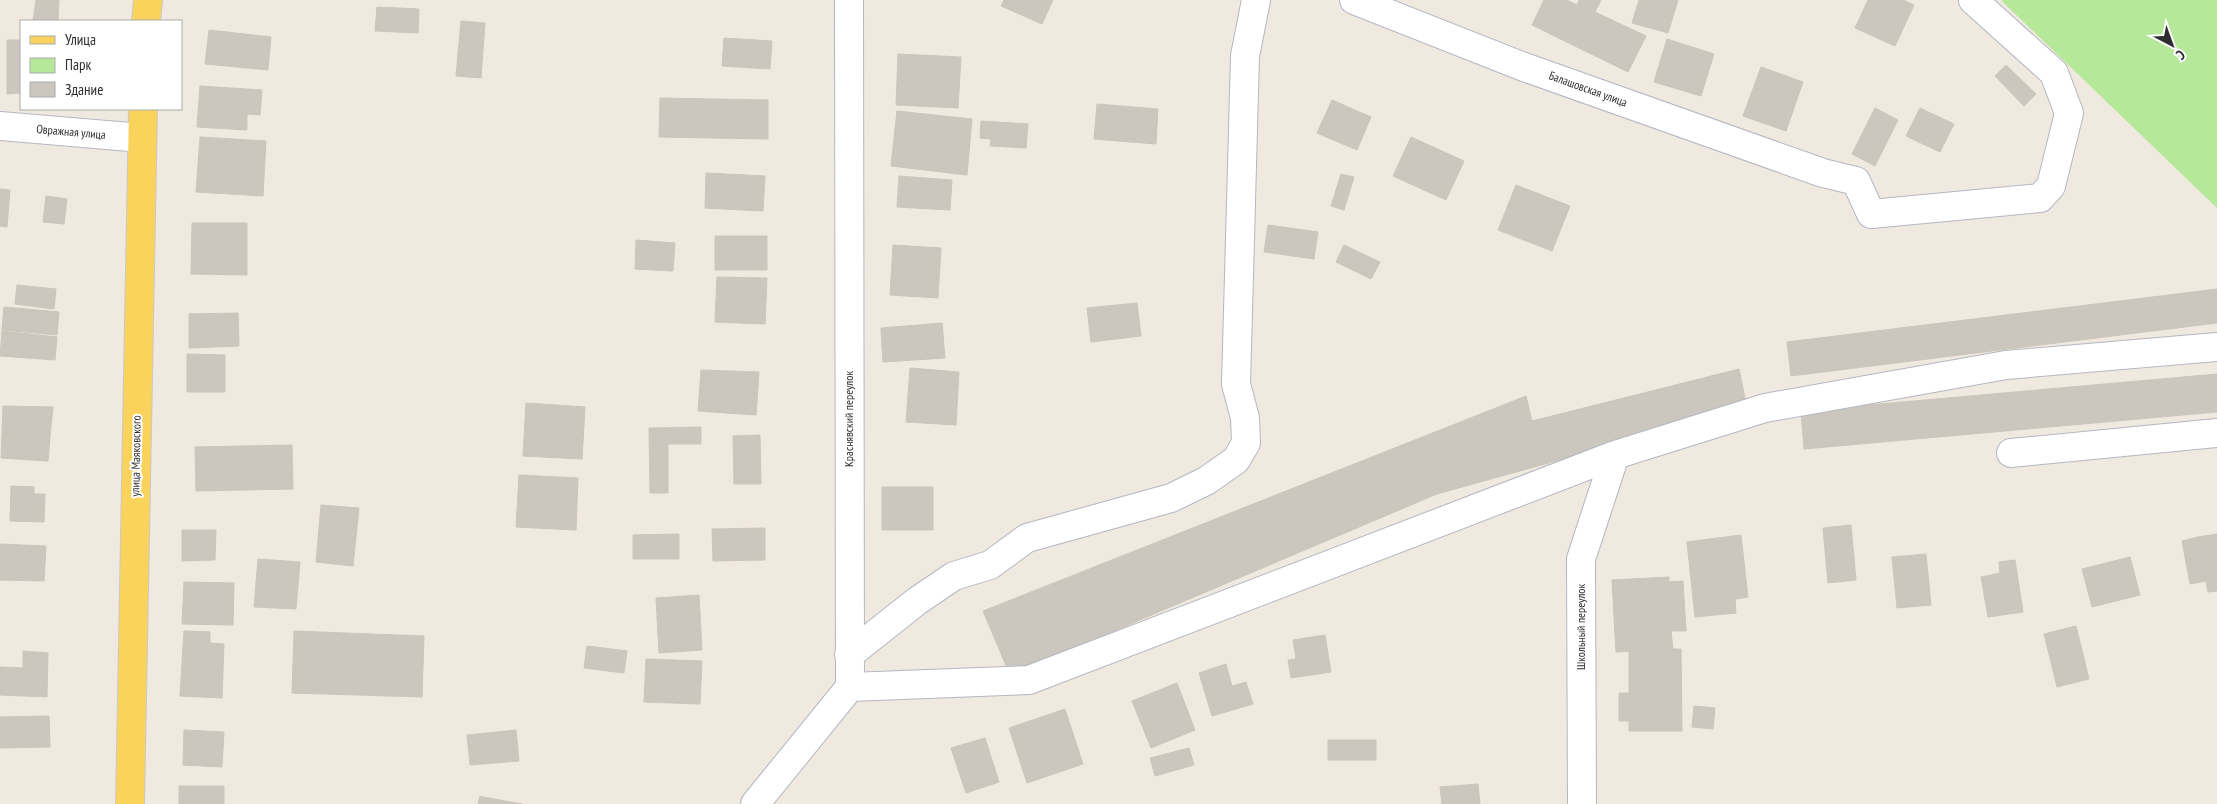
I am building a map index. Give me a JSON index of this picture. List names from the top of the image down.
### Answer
{
  "streets": {
    "main road": ["улица Маяковского"],
    "street": [
      "Балашовская улица",
      "Овражная улица",
      "Краснявский переулок",
      "Школьный переулок"
    ]
  },
  "crossings": [
    ["Овражная улица", "улица Маяковского"]
  ],
  "legend": ["Улица", "Парк", "Здание"],
  "north": "bottom right"
}
